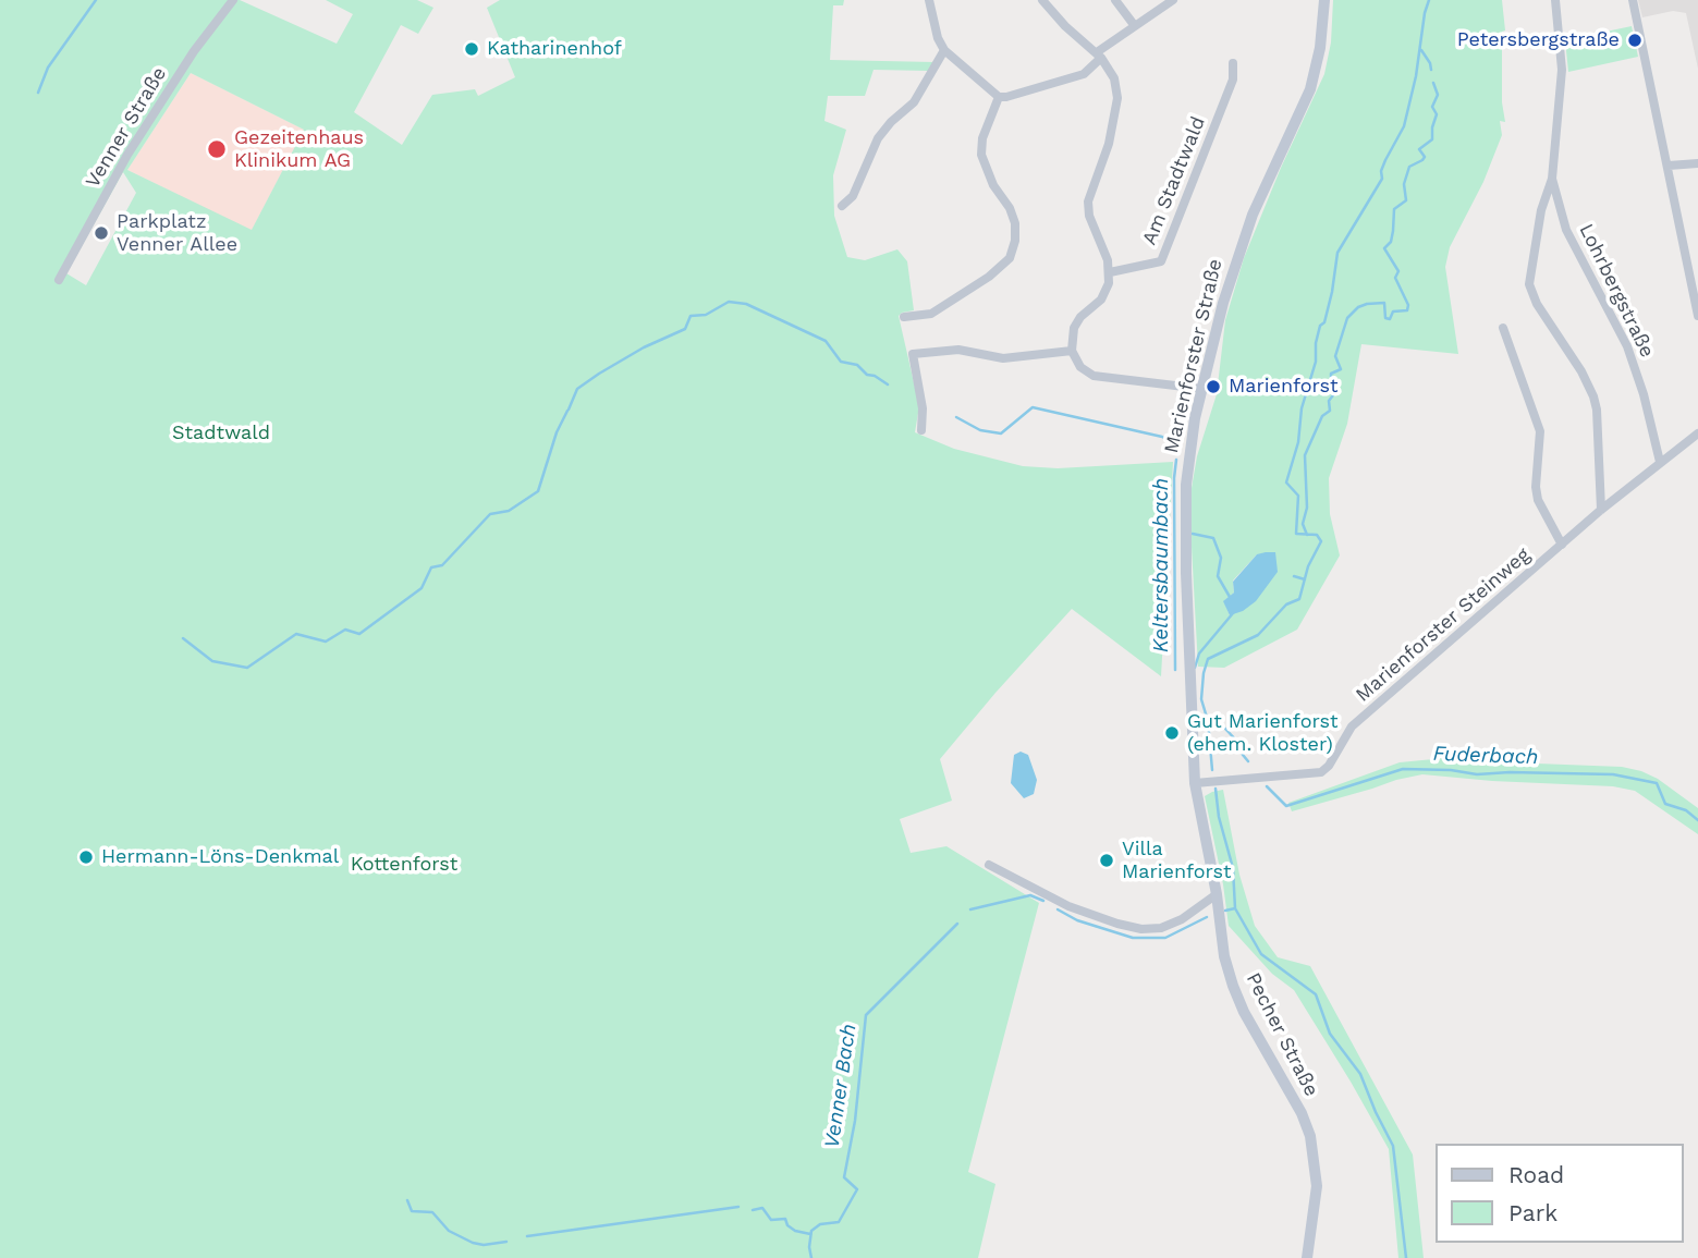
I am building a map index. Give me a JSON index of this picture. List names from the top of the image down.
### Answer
{
  "streets": {
    "main road": ["Marienforster Straße", "Pecher Straße"],
    "street": [
      "Venner Straße",
      "Am Stadtwald",
      "Lohrbergstraße",
      "Marienforster Steinweg"
    ]
  },
  "crossings": [
    ["Lohrbergstraße", "Marienforster Steinweg"],
    ["Marienforster Straße", "Marienforster Steinweg"],
    ["Marienforster Straße", "Pecher Straße"],
    ["Marienforster Steinweg", "Pecher Straße"]
  ],
  "water": ["Keltersbaumbach", "Fuderbach", "Venner Bach"],
  "parks": ["Stadtwald", "Kottenforst"],
  "places": [
    "Petersbergstraße",
    "Katharinenhof",
    "Gezeitenhaus Klinikum AG",
    "Parkplatz Venner Allee",
    "Marienforst",
    "Gut Marienforst (ehem. Kloster)",
    "Hermann-Löns-Denkmal",
    "Villa Marienforst"
  ],
  "legend": ["Road", "Park"]
}
